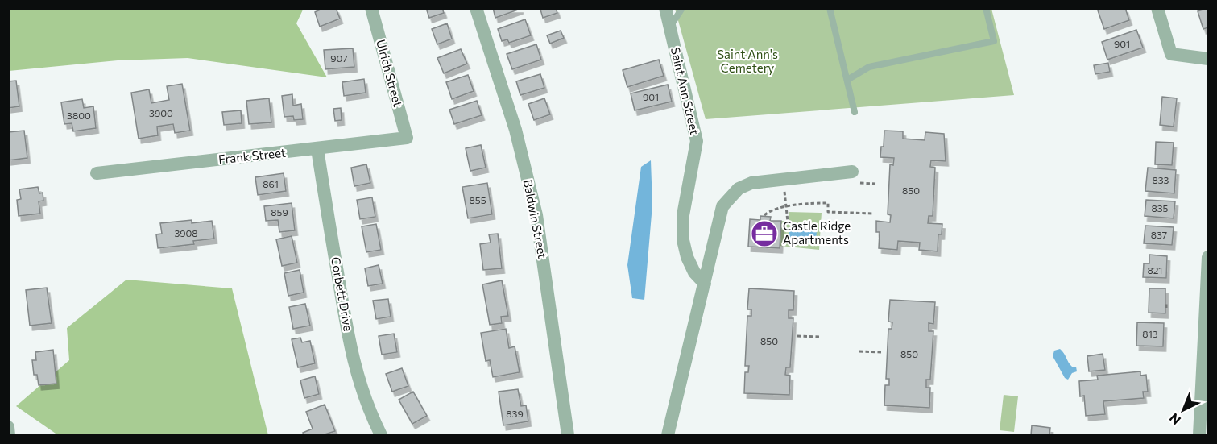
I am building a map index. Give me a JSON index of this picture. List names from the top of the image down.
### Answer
{
  "streets": {
    "street": [
      "Ulrich Street",
      "Saint Ann Street",
      "Frank Street",
      "Baldwin Street",
      "Corbett Drive"
    ]
  },
  "crossings": [
    ["Ulrich Street", "Frank Street"],
    ["Frank Street", "Corbett Drive"]
  ],
  "parks": ["Saint Ann's Cemetery"],
  "places": {
    "office": ["Castle Ridge Apartments"]
  },
  "house_numbers": [
    "901",
    "907",
    "901",
    "3900",
    "3800",
    "833",
    "861",
    "850",
    "855",
    "835",
    "859",
    "3908",
    "837",
    "821",
    "813",
    "850",
    "850",
    "839"
  ],
  "north": "bottom left"
}
